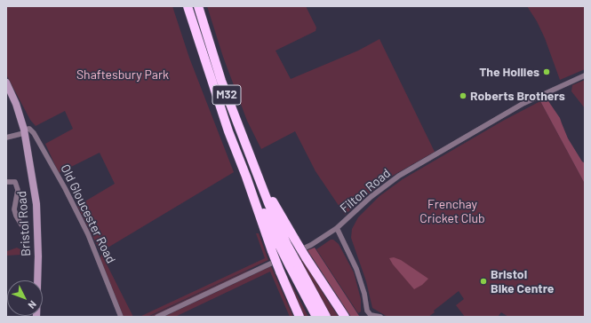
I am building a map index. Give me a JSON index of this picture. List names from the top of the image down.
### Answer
{
  "streets": {
    "highway": ["M32"],
    "main road": ["Bristol Road"],
    "street": ["Filton Road", "Old Gloucester Road"]
  },
  "crossings": [
    ["Old Gloucester Road", "Bristol Road"]
  ],
  "parks": ["Shaftesbury Park", "Frenchay Cricket Club"],
  "places": ["The Hollies", "Roberts Brothers", "Bristol Bike Centre"],
  "north": "bottom right"
}
